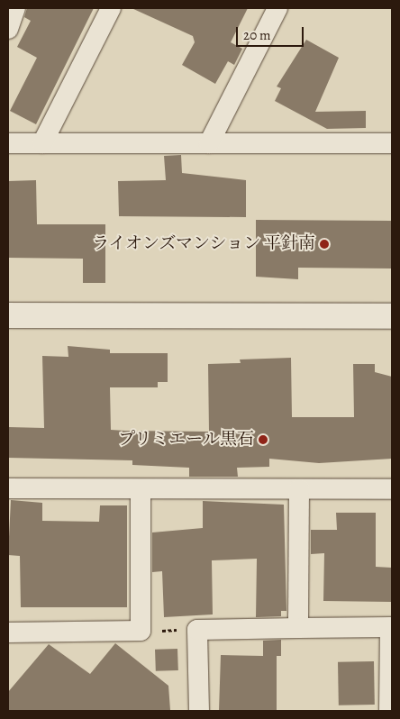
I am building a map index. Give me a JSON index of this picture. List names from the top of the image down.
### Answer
{
  "places": ["ライオンズマンション 平針南", "プリミエール黒石"],
  "scale_bar": "20 m"
}
